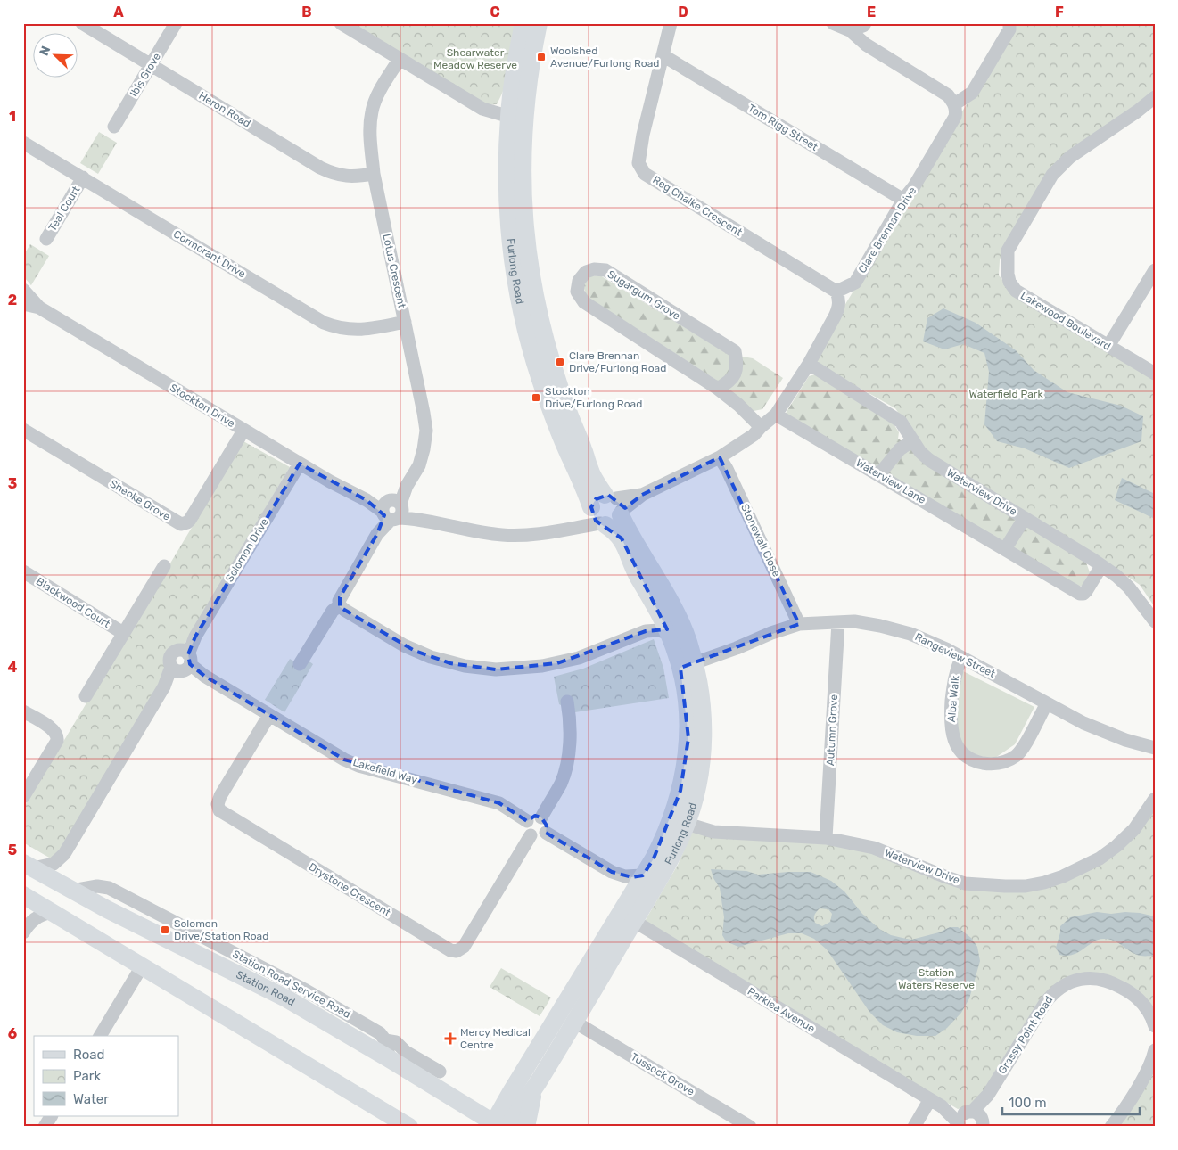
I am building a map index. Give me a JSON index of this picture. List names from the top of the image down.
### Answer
{
  "streets": {
    "main road": ["Furlong Road", "Station Road"],
    "street": [
      "Ibis Grove",
      "Heron Road",
      "Tom Rigg Street",
      "Reg Chalke Crescent",
      "Teal Court",
      "Clare Brennan Drive",
      "Cormorant Drive",
      "Lotus Crescent",
      "Sugargum Grove",
      "Lakewood Boulevard",
      "Stockton Drive",
      "Waterview Lane",
      "Waterview Drive",
      "Sheoke Grove",
      "Stonewall Close",
      "Solomon Drive",
      "Blackwood Court",
      "Rangeview Street",
      "Alba Walk",
      "Autumn Grove",
      "Lakefield Way",
      "Drystone Crescent",
      "Station Road Service Road",
      "Parklea Avenue",
      "Grassy Point Road",
      "Tussock Grove"
    ]
  },
  "crossings": [
    ["Ibis Grove", "Heron Road"],
    ["Heron Road", "Lotus Crescent"],
    ["Tom Rigg Street", "Reg Chalke Crescent"],
    ["Tom Rigg Street", "Clare Brennan Drive"],
    ["Reg Chalke Crescent", "Clare Brennan Drive"],
    ["Teal Court", "Cormorant Drive"],
    ["Cormorant Drive", "Lotus Crescent"],
    ["Lotus Crescent", "Stockton Drive"],
    ["Furlong Road", "Waterview Drive"],
    ["Furlong Road", "Rangeview Street"],
    ["Furlong Road", "Station Road"],
    ["Furlong Road", "Parklea Avenue"],
    ["Furlong Road", "Tussock Grove"],
    ["Stockton Drive", "Sheoke Grove"],
    ["Stockton Drive", "Solomon Drive"],
    ["Waterview Lane", "Waterview Drive"],
    ["Waterview Drive", "Autumn Grove"],
    ["Stonewall Close", "Rangeview Street"],
    ["Solomon Drive", "Lakefield Way"],
    ["Solomon Drive", "Station Road Service Road"],
    ["Solomon Drive", "Station Road"],
    ["Rangeview Street", "Alba Walk"],
    ["Rangeview Street", "Autumn Grove"],
    ["Lakefield Way", "Drystone Crescent"],
    ["Station Road Service Road", "Station Road"],
    ["Parklea Avenue", "Grassy Point Road"]
  ],
  "parks": ["Shearwater Meadow Reserve", "Waterfield Park", "Station Waters Reserve"],
  "places": {
    "transit": [
      "Woolshed Avenue/Furlong Road",
      "Clare Brennan Drive/Furlong Road",
      "Stockton Drive/Furlong Road",
      "Solomon Drive/Station Road"
    ],
    "health": ["Mercy Medical Centre"]
  },
  "legend": ["Road", "Park", "Water"],
  "scale_bar": "100 m",
  "north": "top left",
  "grid": {
    "columns": [
      "A",
      "B",
      "C",
      "D",
      "E",
      "F"
    ],
    "rows": [
      "1",
      "2",
      "3",
      "4",
      "5",
      "6"
    ]
  }
}
